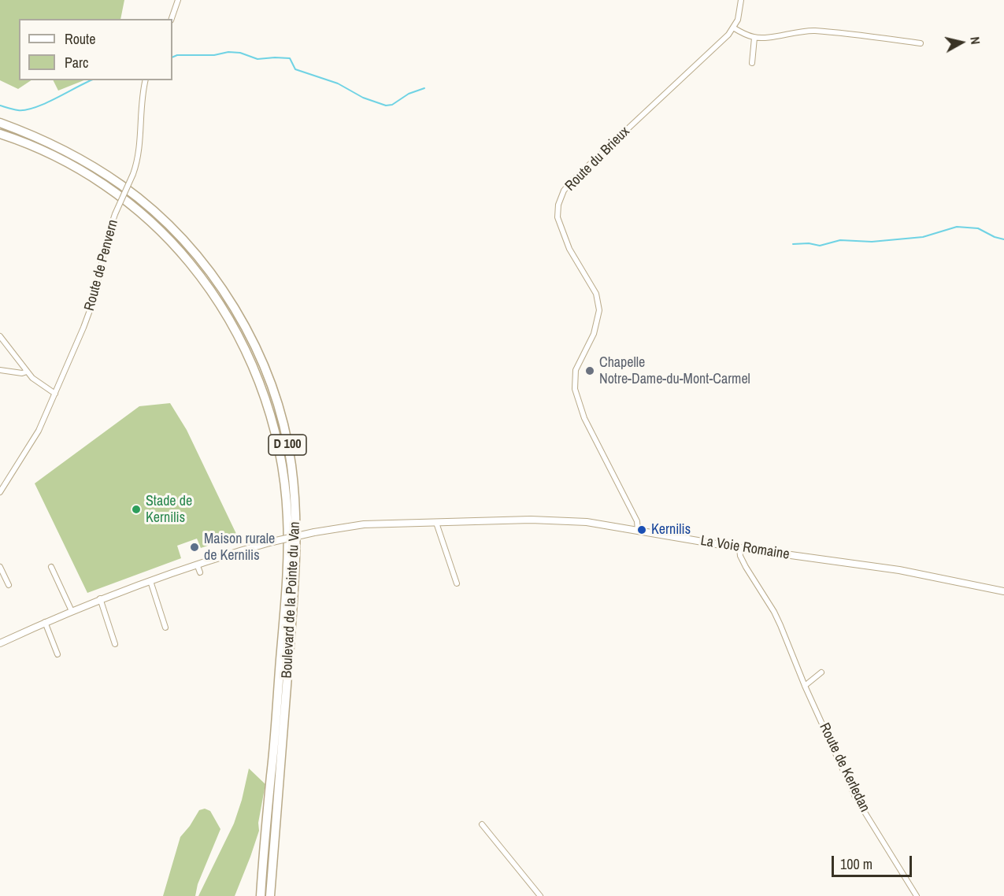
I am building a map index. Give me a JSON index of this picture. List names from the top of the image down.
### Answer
{
  "streets": {
    "highway": ["D 100", "Boulevard de la Pointe du Van"],
    "street": [
      "Route du Brieux",
      "Route de Penvern",
      "La Voie Romaine",
      "Route de Kerledan"
    ]
  },
  "crossings": [
    ["Route du Brieux", "La Voie Romaine"],
    ["La Voie Romaine", "Route de Kerledan"]
  ],
  "places": [
    "Chapelle Notre-Dame-du-Mont-Carmel",
    "Stade de Kernilis",
    "Kernilis",
    "Maison rurale de Kernilis"
  ],
  "legend": ["Route", "Parc"],
  "scale_bar": "100 m",
  "north": "right"
}
